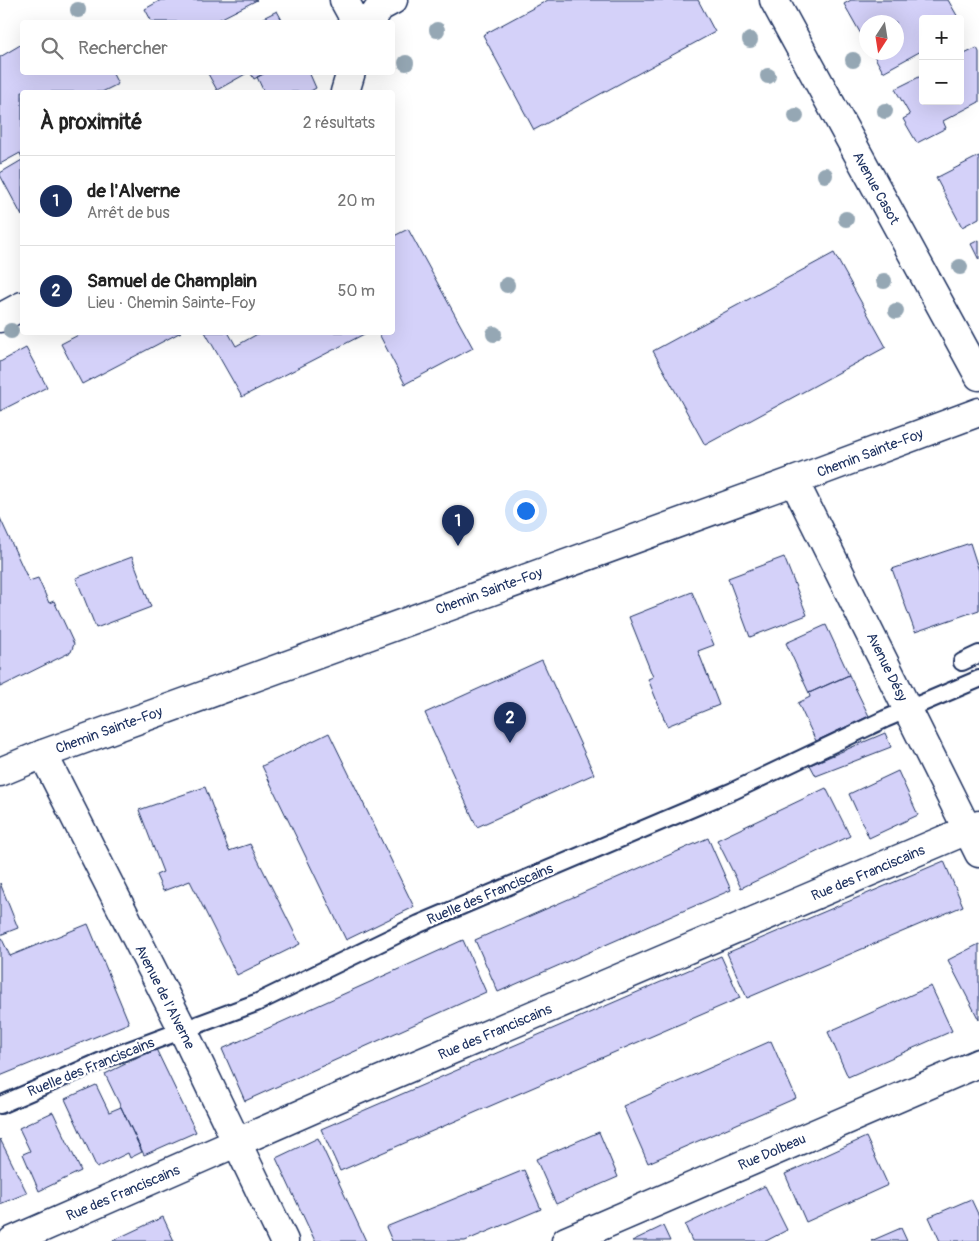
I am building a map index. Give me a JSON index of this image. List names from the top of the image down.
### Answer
{
  "streets": {
    "street": [
      "Avenue Casot",
      "Chemin Sainte-Foy",
      "Avenue Désy",
      "Rue des Franciscains",
      "Avenue de l'Alverne",
      "Rue Dolbeau"
    ],
    "lane": ["Ruelle des Franciscains"]
  },
  "crossings": [
    ["Chemin Sainte-Foy", "Avenue Désy"],
    ["Chemin Sainte-Foy", "Avenue de l'Alverne"],
    ["Avenue Désy", "Rue des Franciscains"],
    ["Avenue Désy", "Ruelle des Franciscains"],
    ["Rue des Franciscains", "Avenue de l'Alverne"],
    ["Ruelle des Franciscains", "Avenue de l'Alverne"]
  ],
  "north": "bottom",
  "page": {
    "map_buttons": ["+", "−"],
    "search": "Rechercher",
    "heading": ["À proximité", "2 résultats"],
    "list": [
      {
        "mark": "1",
        "name": "de l'Alverne",
        "note": "Arrêt de bus",
        "value": "20 m"
      },
      {
        "mark": "2",
        "name": "Samuel de Champlain",
        "note": "Lieu · Chemin Sainte-Foy",
        "value": "50 m"
      }
    ],
    "pins": ["1", "2"]
  }
}
